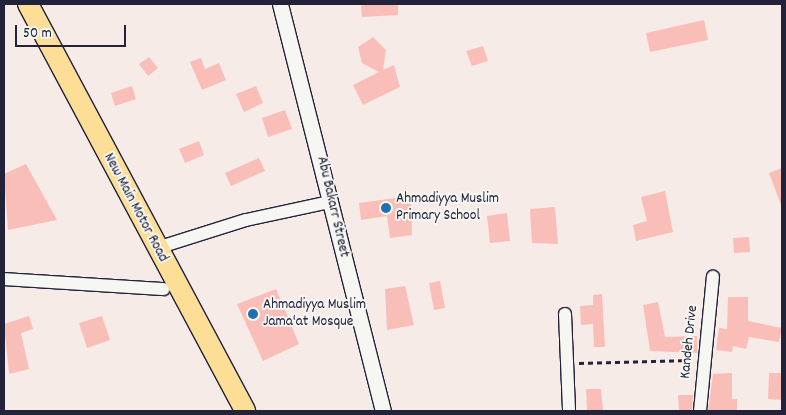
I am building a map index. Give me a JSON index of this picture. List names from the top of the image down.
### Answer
{
  "streets": {
    "highway": ["New Main Motor Road"],
    "street": ["Abu Bakarr Street", "Kandeh Drive"]
  },
  "places": ["Ahmadiyya Muslim Primary School", "Ahmadiyya Muslim Jama'at Mosque"],
  "scale_bar": "50 m"
}
